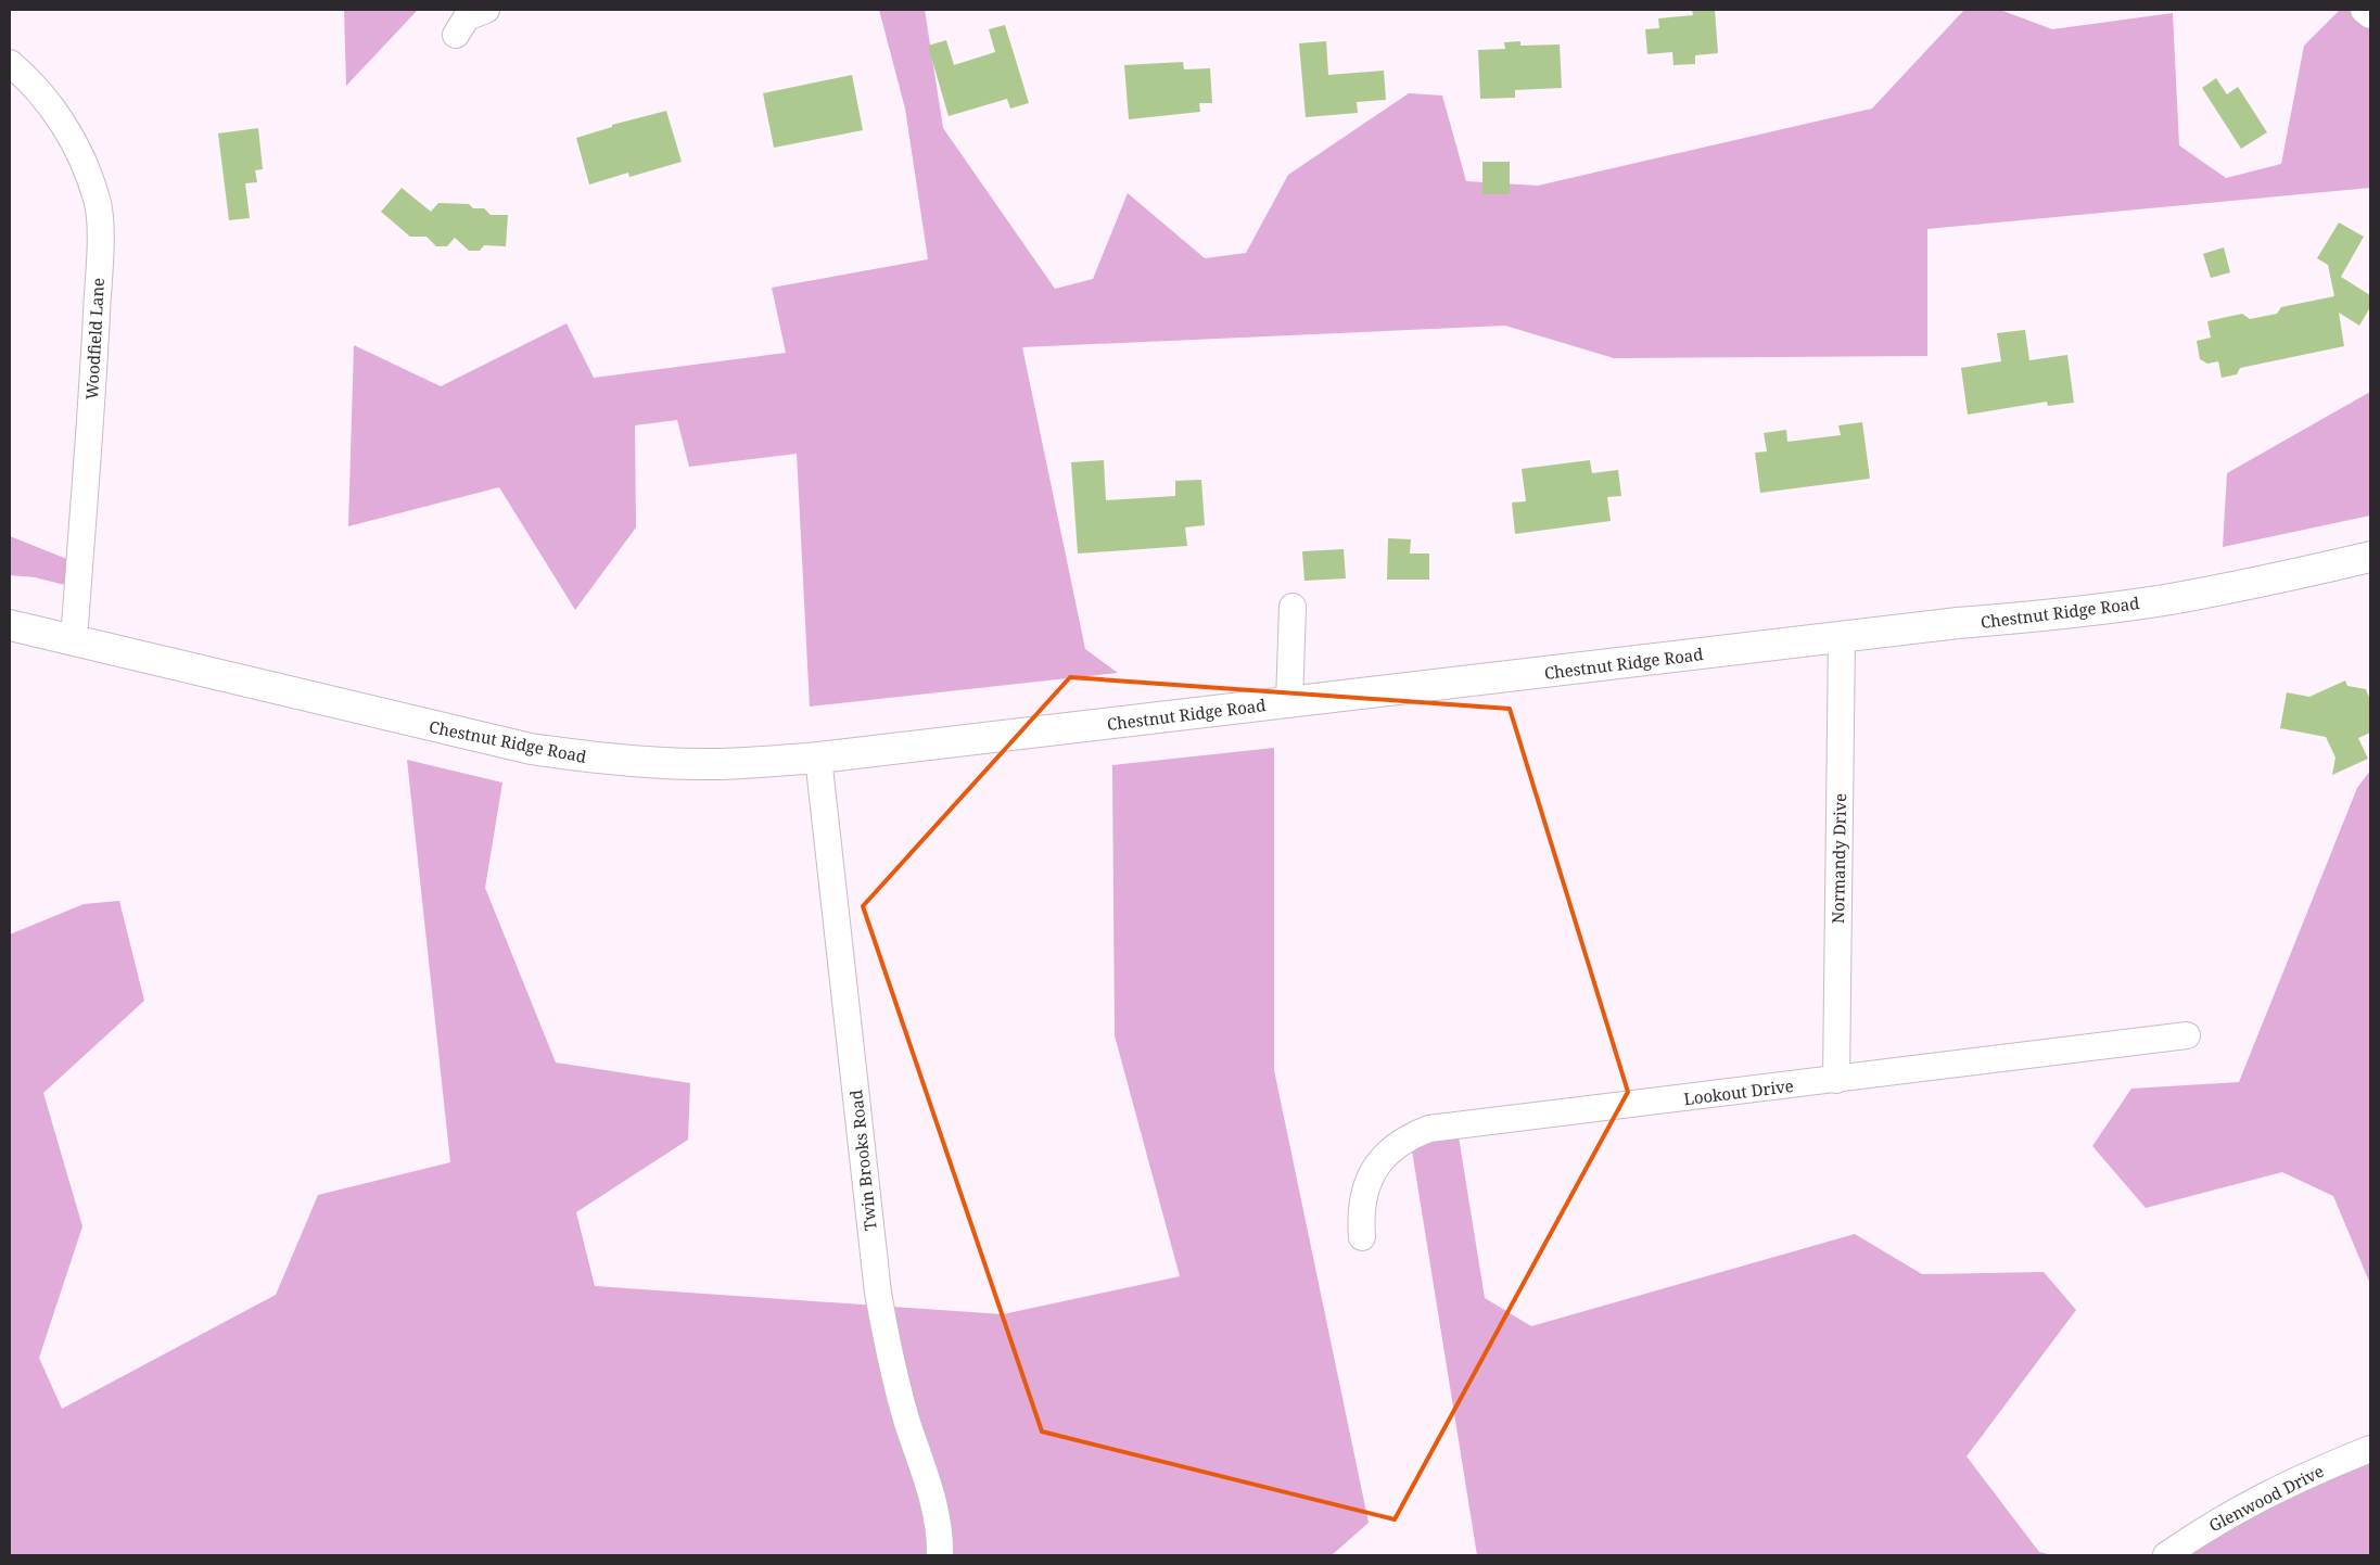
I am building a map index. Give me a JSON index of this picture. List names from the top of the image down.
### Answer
{
  "streets": {
    "main road": ["Chestnut Ridge Road"],
    "street": [
      "Woodfield Lane",
      "Normandy Drive",
      "Lookout Drive",
      "Twin Brooks Road",
      "Glenwood Drive"
    ]
  },
  "crossings": [
    ["Woodfield Lane", "Chestnut Ridge Road"],
    ["Chestnut Ridge Road", "Normandy Drive"],
    ["Chestnut Ridge Road", "Twin Brooks Road"],
    ["Normandy Drive", "Lookout Drive"]
  ]
}
